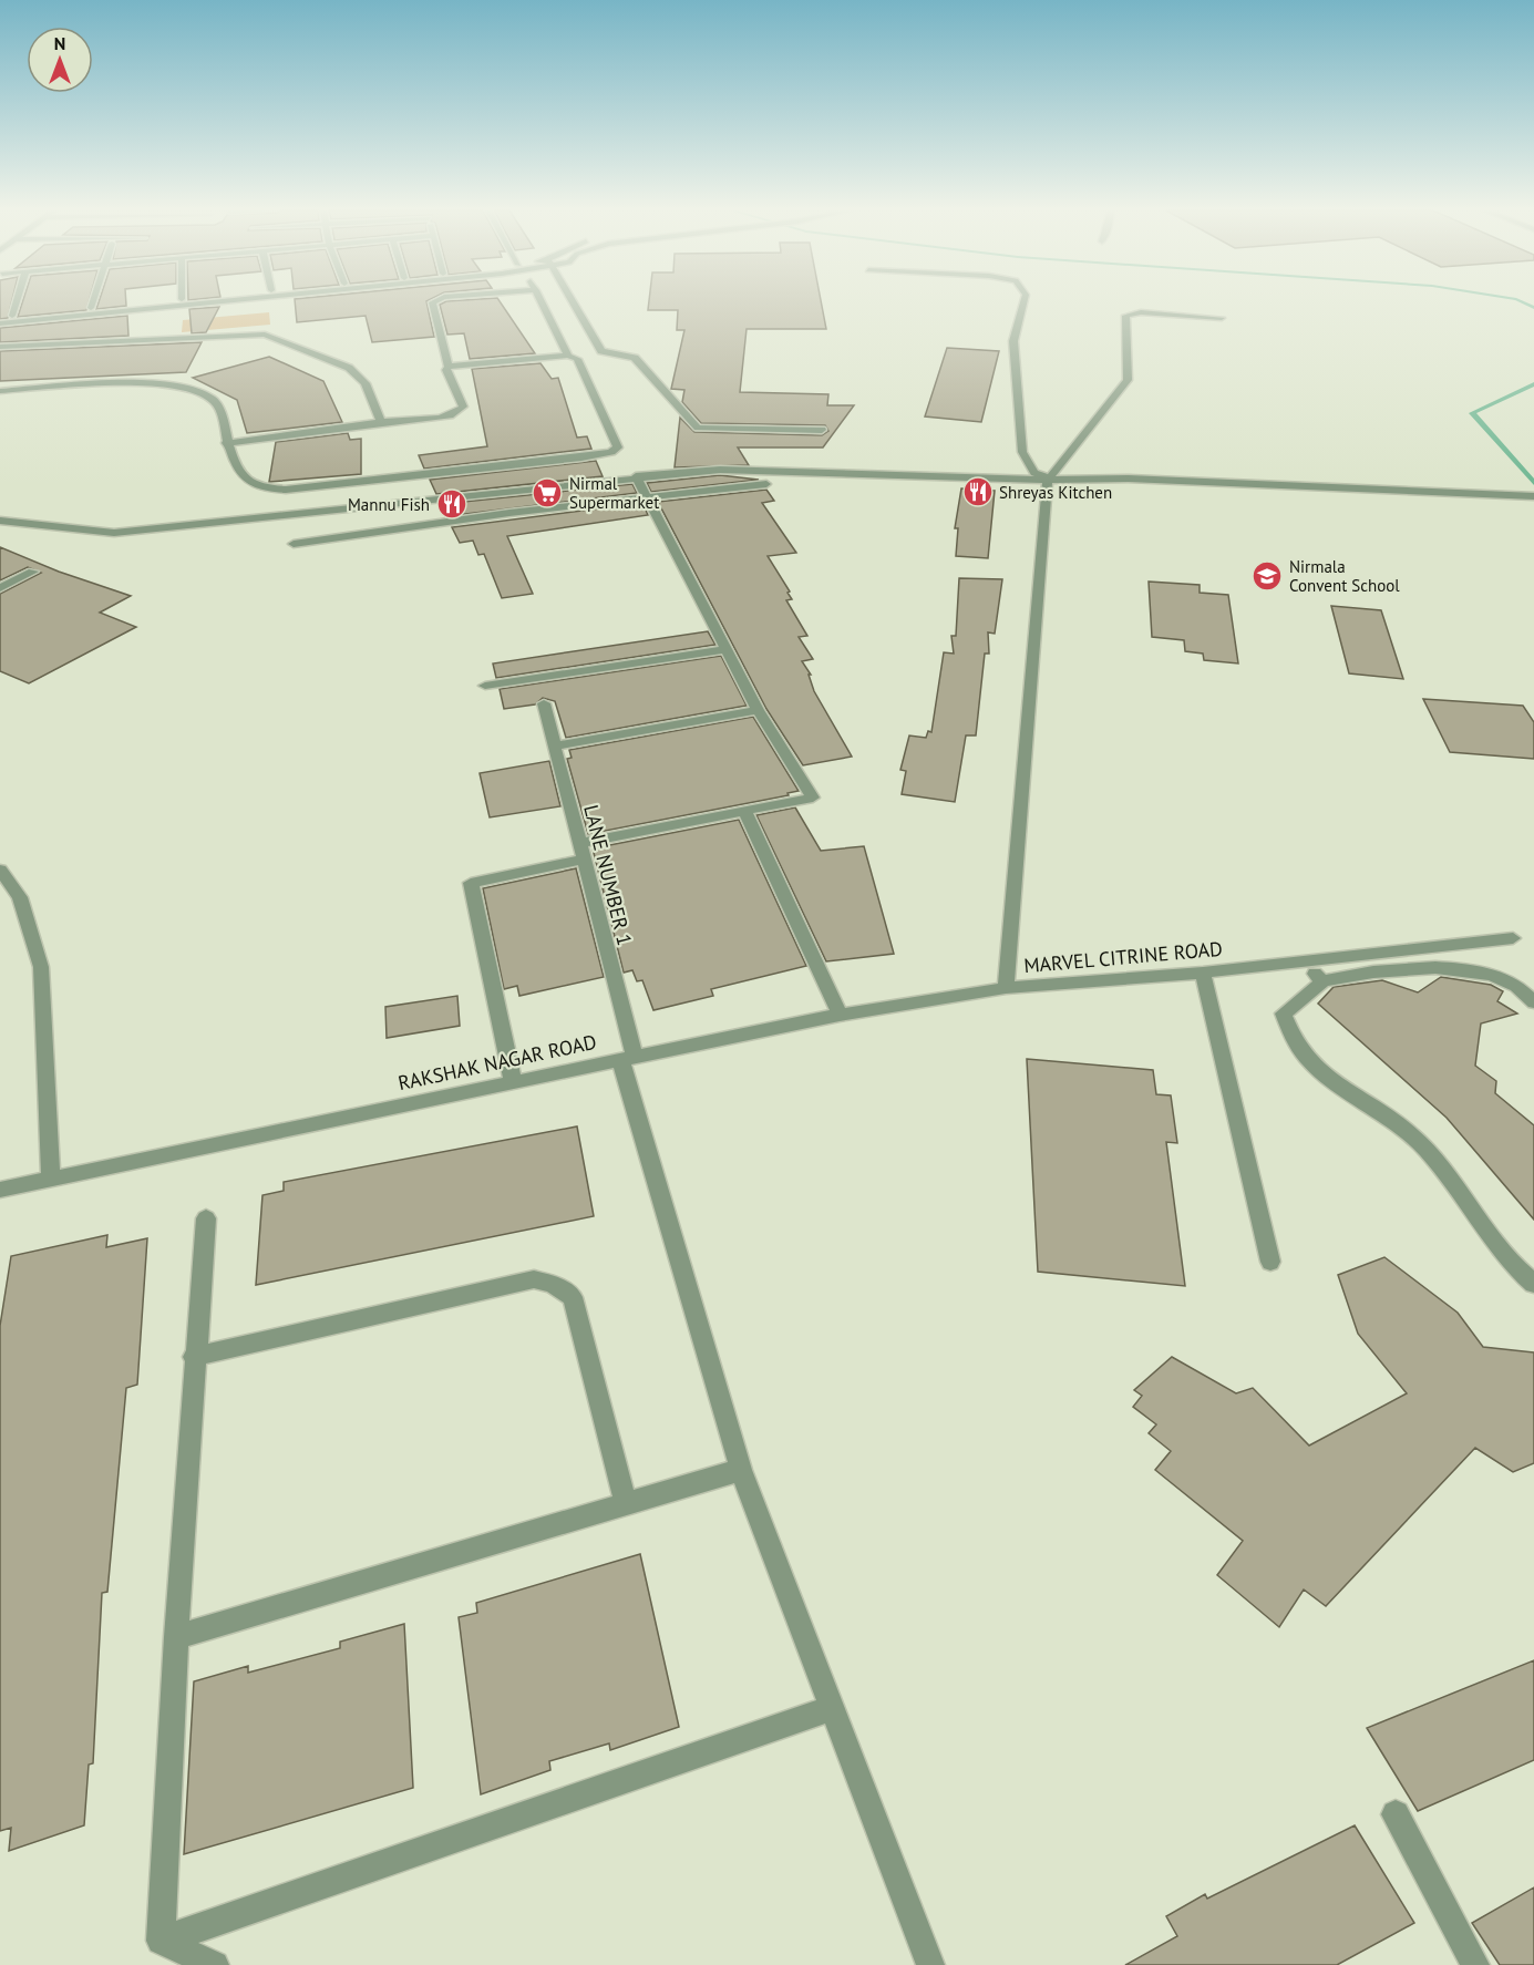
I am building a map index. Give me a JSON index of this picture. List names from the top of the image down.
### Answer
{
  "streets": {
    "street": ["LANE NUMBER 1", "MARVEL CITRINE ROAD", "RAKSHAK NAGAR ROAD"]
  },
  "crossings": [
    ["LANE NUMBER 1", "RAKSHAK NAGAR ROAD"],
    ["MARVEL CITRINE ROAD", "RAKSHAK NAGAR ROAD"]
  ],
  "places": {
    "restaurant": ["Shreyas Kitchen", "Mannu Fish"],
    "supermarket": ["Nirmal Supermarket"],
    "school or university": ["Nirmala Convent School"]
  },
  "north": "top"
}
